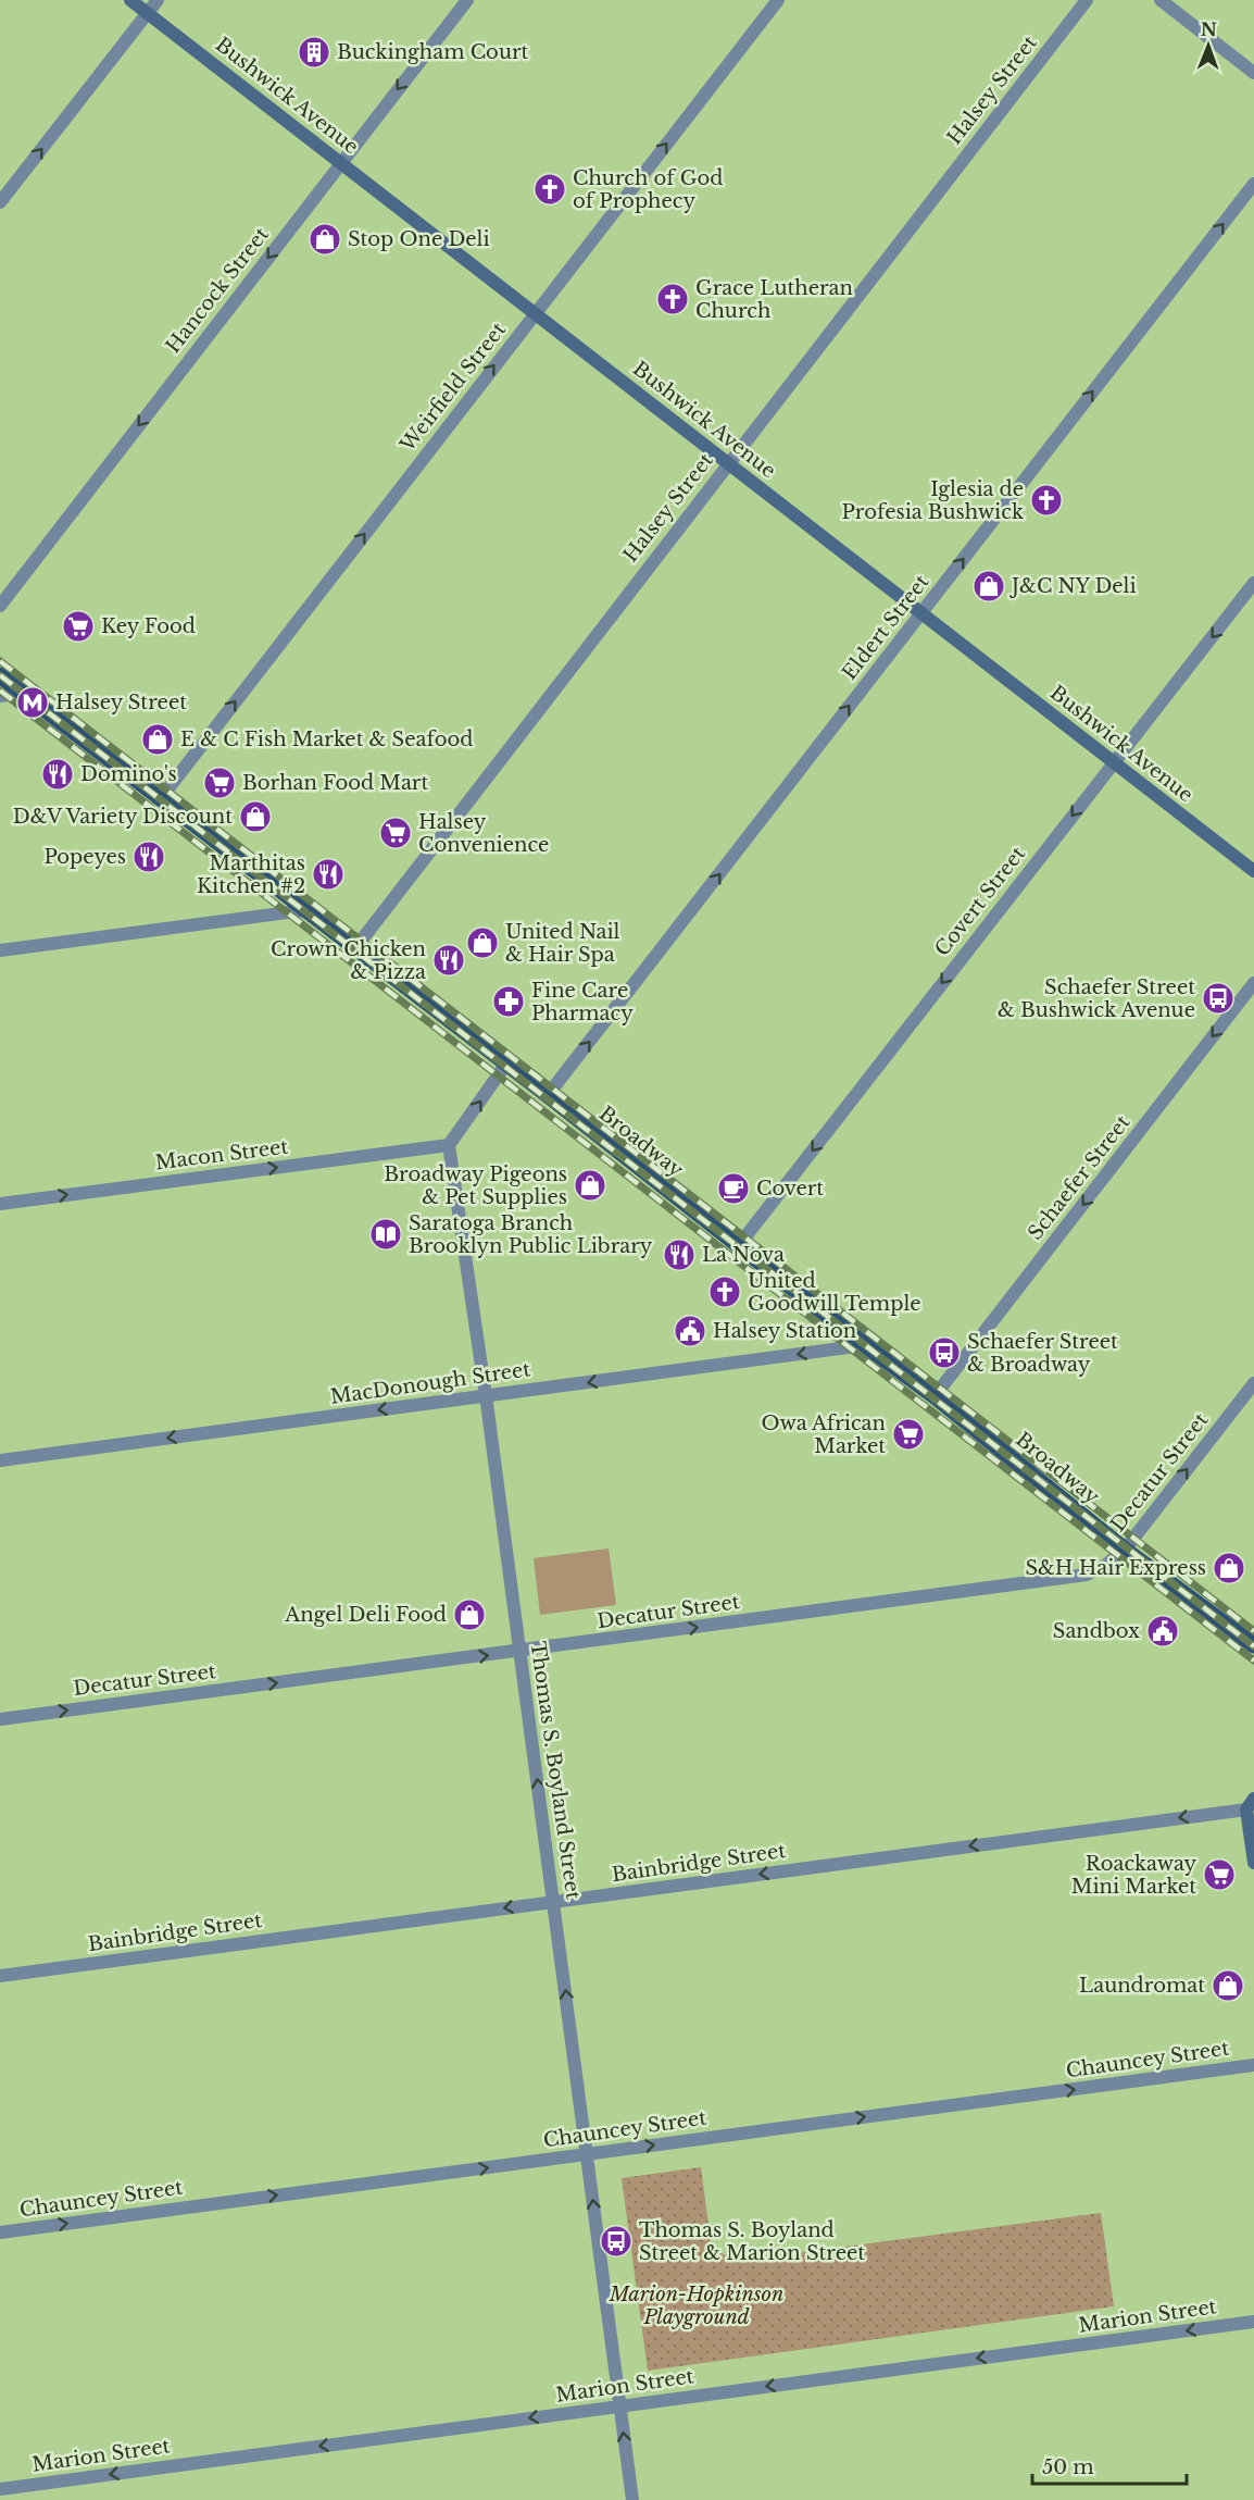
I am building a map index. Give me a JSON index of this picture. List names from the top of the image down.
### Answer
{
  "streets": {
    "main road": ["Bushwick Avenue", "Broadway"],
    "street": [
      "Halsey Street",
      "Hancock Street",
      "Weirfield Street",
      "Eldert Street",
      "Covert Street",
      "Macon Street",
      "Schaefer Street",
      "MacDonough Street",
      "Decatur Street",
      "Thomas S. Boyland Street",
      "Bainbridge Street",
      "Chauncey Street",
      "Marion Street"
    ]
  },
  "crossings": [
    ["Halsey Street", "Bushwick Avenue"],
    ["Halsey Street", "Broadway"],
    ["Bushwick Avenue", "Hancock Street"],
    ["Bushwick Avenue", "Weirfield Street"],
    ["Bushwick Avenue", "Eldert Street"],
    ["Bushwick Avenue", "Covert Street"],
    ["Weirfield Street", "Broadway"],
    ["Eldert Street", "Broadway"],
    ["Covert Street", "Broadway"],
    ["Broadway", "Schaefer Street"],
    ["Broadway", "MacDonough Street"],
    ["Broadway", "Decatur Street"],
    ["Macon Street", "Thomas S. Boyland Street"],
    ["MacDonough Street", "Thomas S. Boyland Street"],
    ["Decatur Street", "Thomas S. Boyland Street"],
    ["Thomas S. Boyland Street", "Bainbridge Street"],
    ["Thomas S. Boyland Street", "Chauncey Street"],
    ["Thomas S. Boyland Street", "Marion Street"]
  ],
  "one_way": [
    "Hancock Street",
    "Weirfield Street",
    "Eldert Street",
    "Covert Street",
    "Macon Street",
    "Schaefer Street",
    "MacDonough Street",
    "Decatur Street",
    "Thomas S. Boyland Street",
    "Bainbridge Street",
    "Chauncey Street",
    "Marion Street"
  ],
  "parks": ["Marion-Hopkinson Playground"],
  "places": {
    "building": ["Buckingham Court"],
    "church": [
      "Church of God of Prophecy",
      "Grace Lutheran Church",
      "Iglesia de Profesia Bushwick",
      "United Goodwill Temple"
    ],
    "shop": [
      "Stop One Deli",
      "J&C NY Deli",
      "E & C Fish Market & Seafood",
      "D&V Variety Discount",
      "United Nail & Hair Spa",
      "Broadway Pigeons & Pet Supplies",
      "S&H Hair Express",
      "Angel Deli Food",
      "Laundromat"
    ],
    "supermarket": [
      "Key Food",
      "Borhan Food Mart",
      "Halsey Convenience",
      "Owa African Market",
      "Roackaway Mini Market"
    ],
    "metro station": ["Halsey Street"],
    "restaurant": [
      "Domino's",
      "Popeyes",
      "Marthitas Kitchen #2",
      "Crown Chicken & Pizza",
      "La Nova"
    ],
    "bus stop": ["Schaefer Street & Bushwick Avenue", "Schaefer Street & Broadway", "Thomas S. Boyland Street & Marion Street"],
    "pharmacy": ["Fine Care Pharmacy"],
    "cafe": ["Covert"],
    "library": ["Saratoga Branch Brooklyn Public Library"],
    "public building": ["Halsey Station", "Sandbox"]
  },
  "scale_bar": "50 m",
  "north": "top"
}
